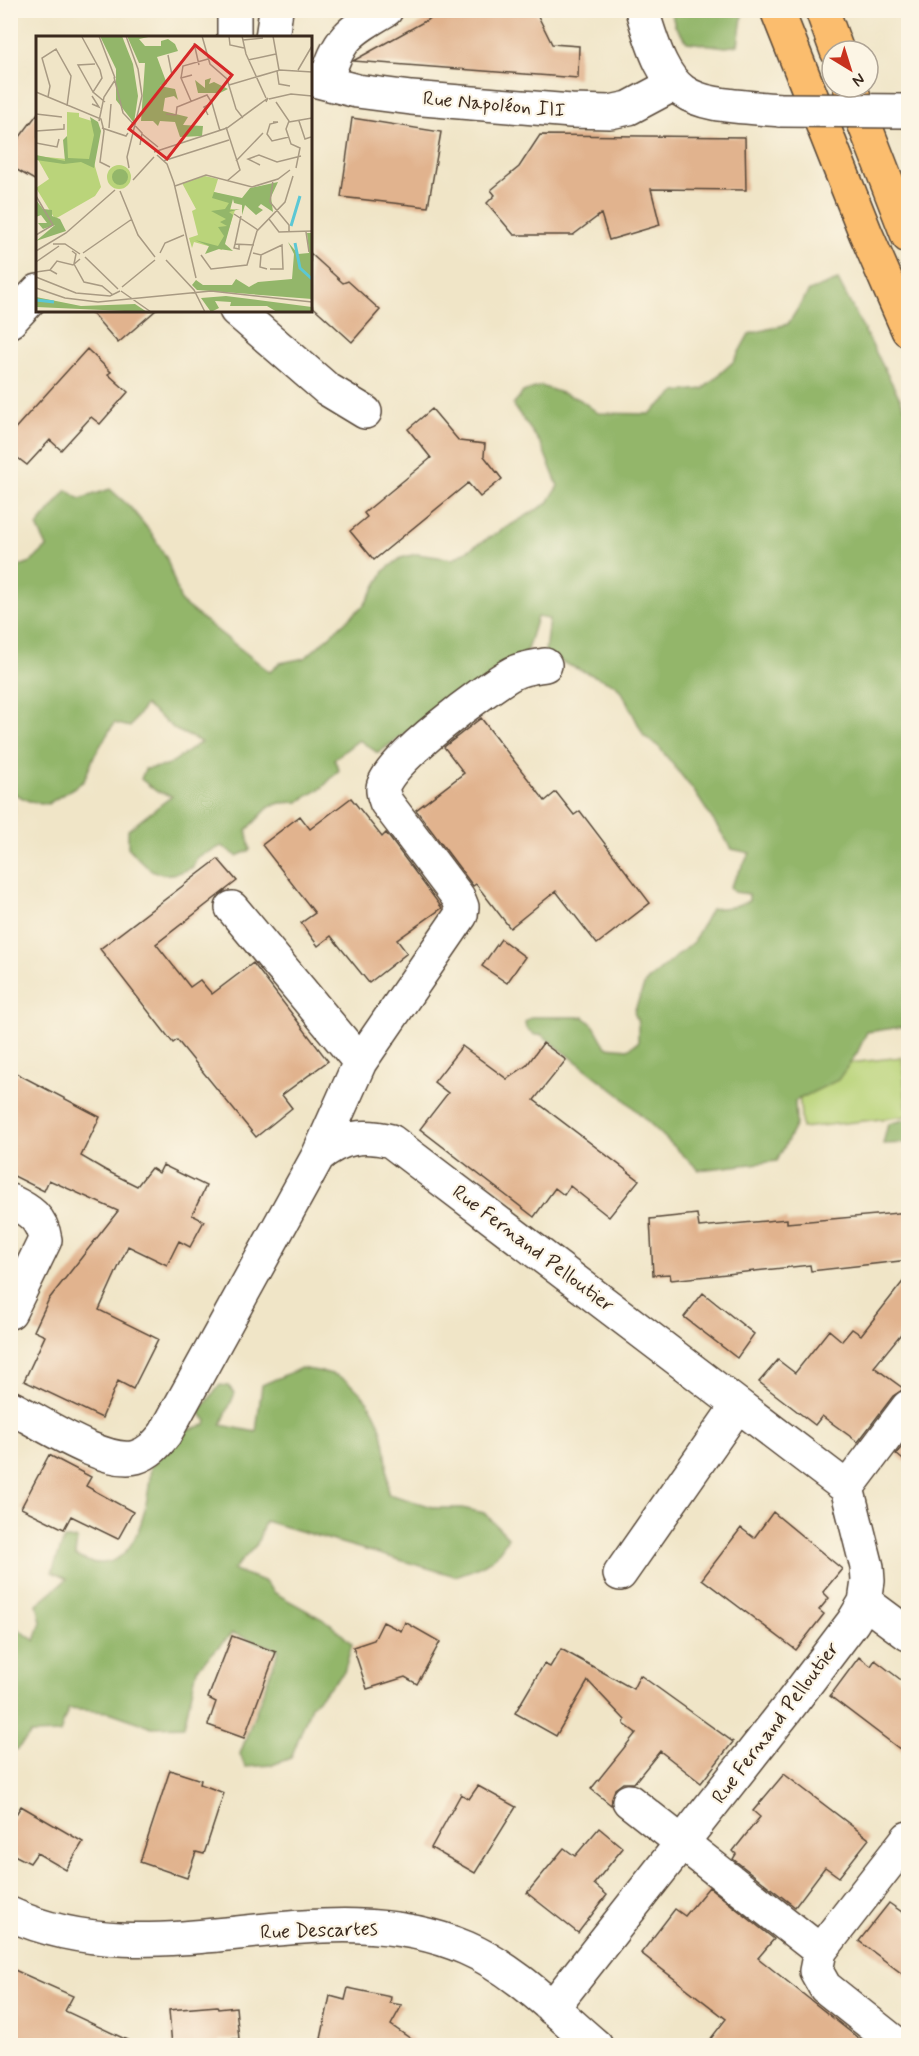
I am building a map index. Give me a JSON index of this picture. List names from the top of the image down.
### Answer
{
  "streets": {
    "street": ["Rue Napoléon III", "Rue Fernand Pelloutier", "Rue Descartes"]
  },
  "crossings": [
    ["Rue Fernand Pelloutier", "Rue Descartes"]
  ],
  "north": "bottom right"
}
